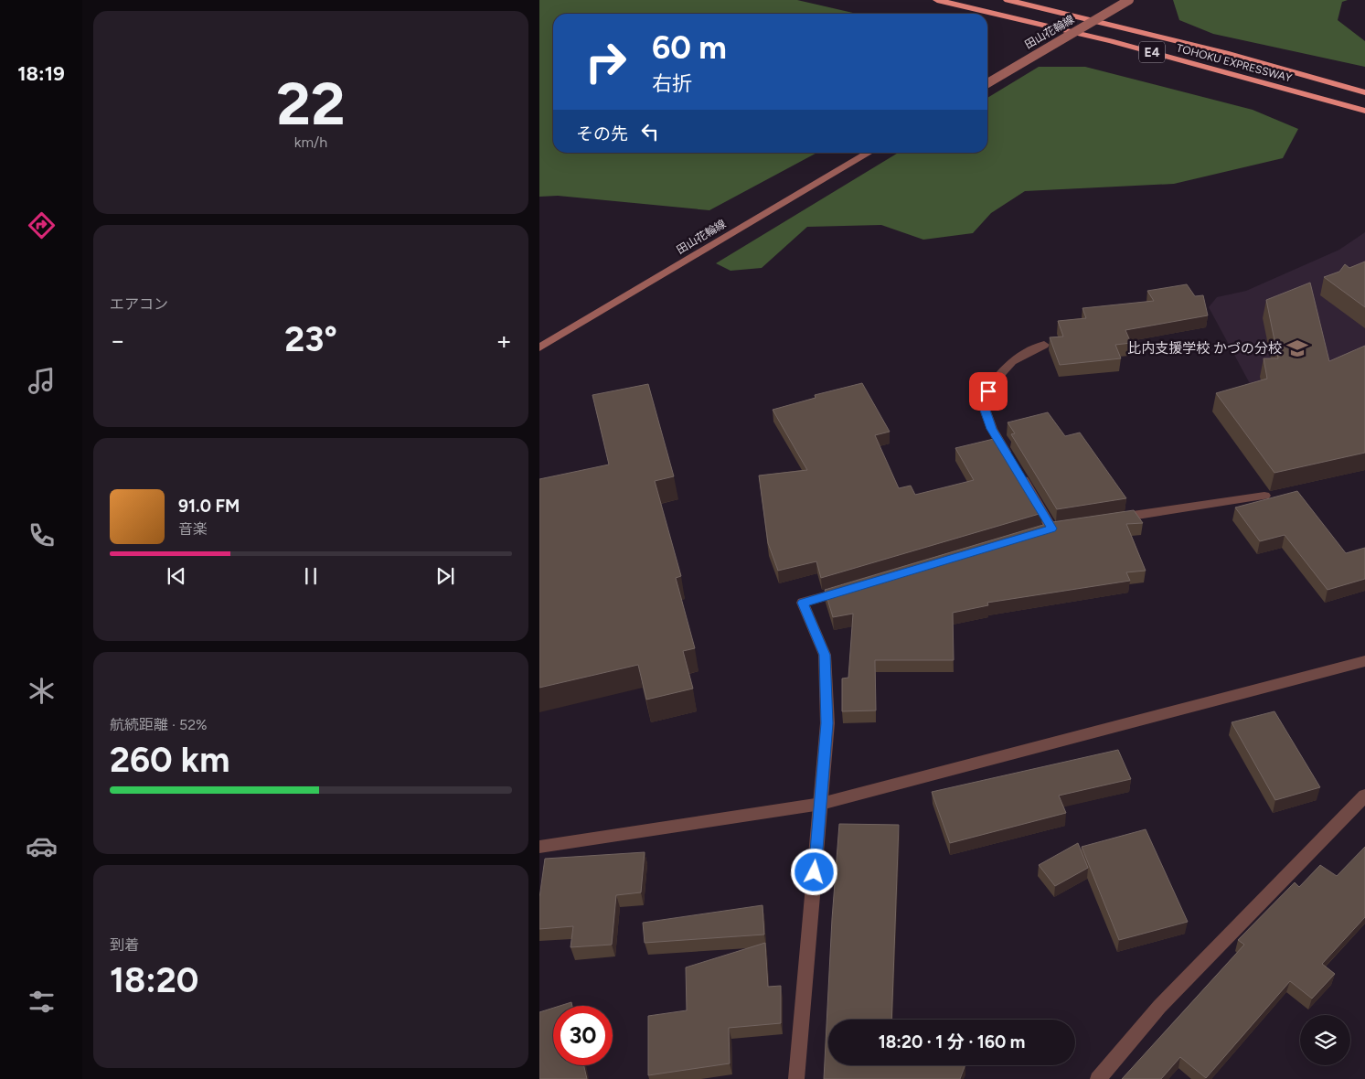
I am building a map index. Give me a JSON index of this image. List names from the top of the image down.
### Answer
{
  "streets": {
    "highway": ["E4", "TOHOKU EXPRESSWAY"],
    "main road": ["田山花輪線"]
  },
  "places": {
    "school or university": ["比内支援学校 かづの分校"]
  },
  "page": {
    "tabs": "18:19",
    "tile": [
      ["22", "km/h"],
      "エアコン",
      ["航続距離 · 52%", "260 km"],
      ["到着", "18:20"]
    ],
    "turn": ["60 m", "右折"],
    "then": "その先",
    "heat": ["−", "23°", "+"],
    "song": ["91.0 FM", "音楽"],
    "limit": "30",
    "trip": "18:20 · 1 分 · 160 m"
  }
}
